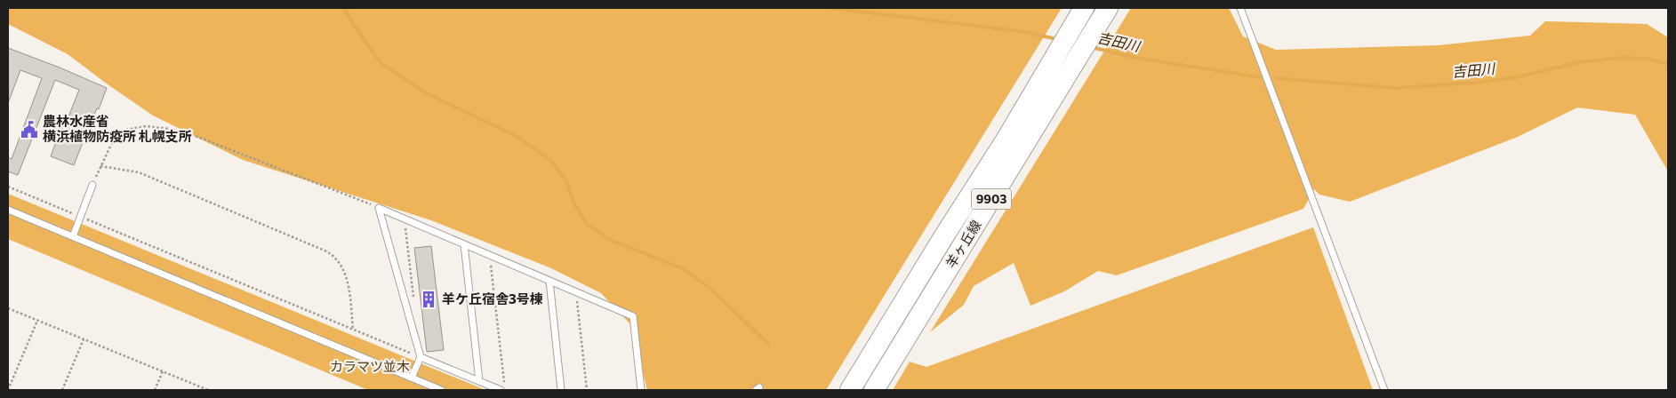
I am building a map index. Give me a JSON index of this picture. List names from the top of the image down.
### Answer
{
  "streets": {
    "main road": ["9903", "羊ヶ丘線"]
  },
  "water": ["吉田川"],
  "parks": ["カラマツ並木"],
  "places": {
    "public building": ["農林水産省 横浜植物防疫所 札幌支所"],
    "building": ["羊ケ丘宿舎3号棟"]
  }
}
